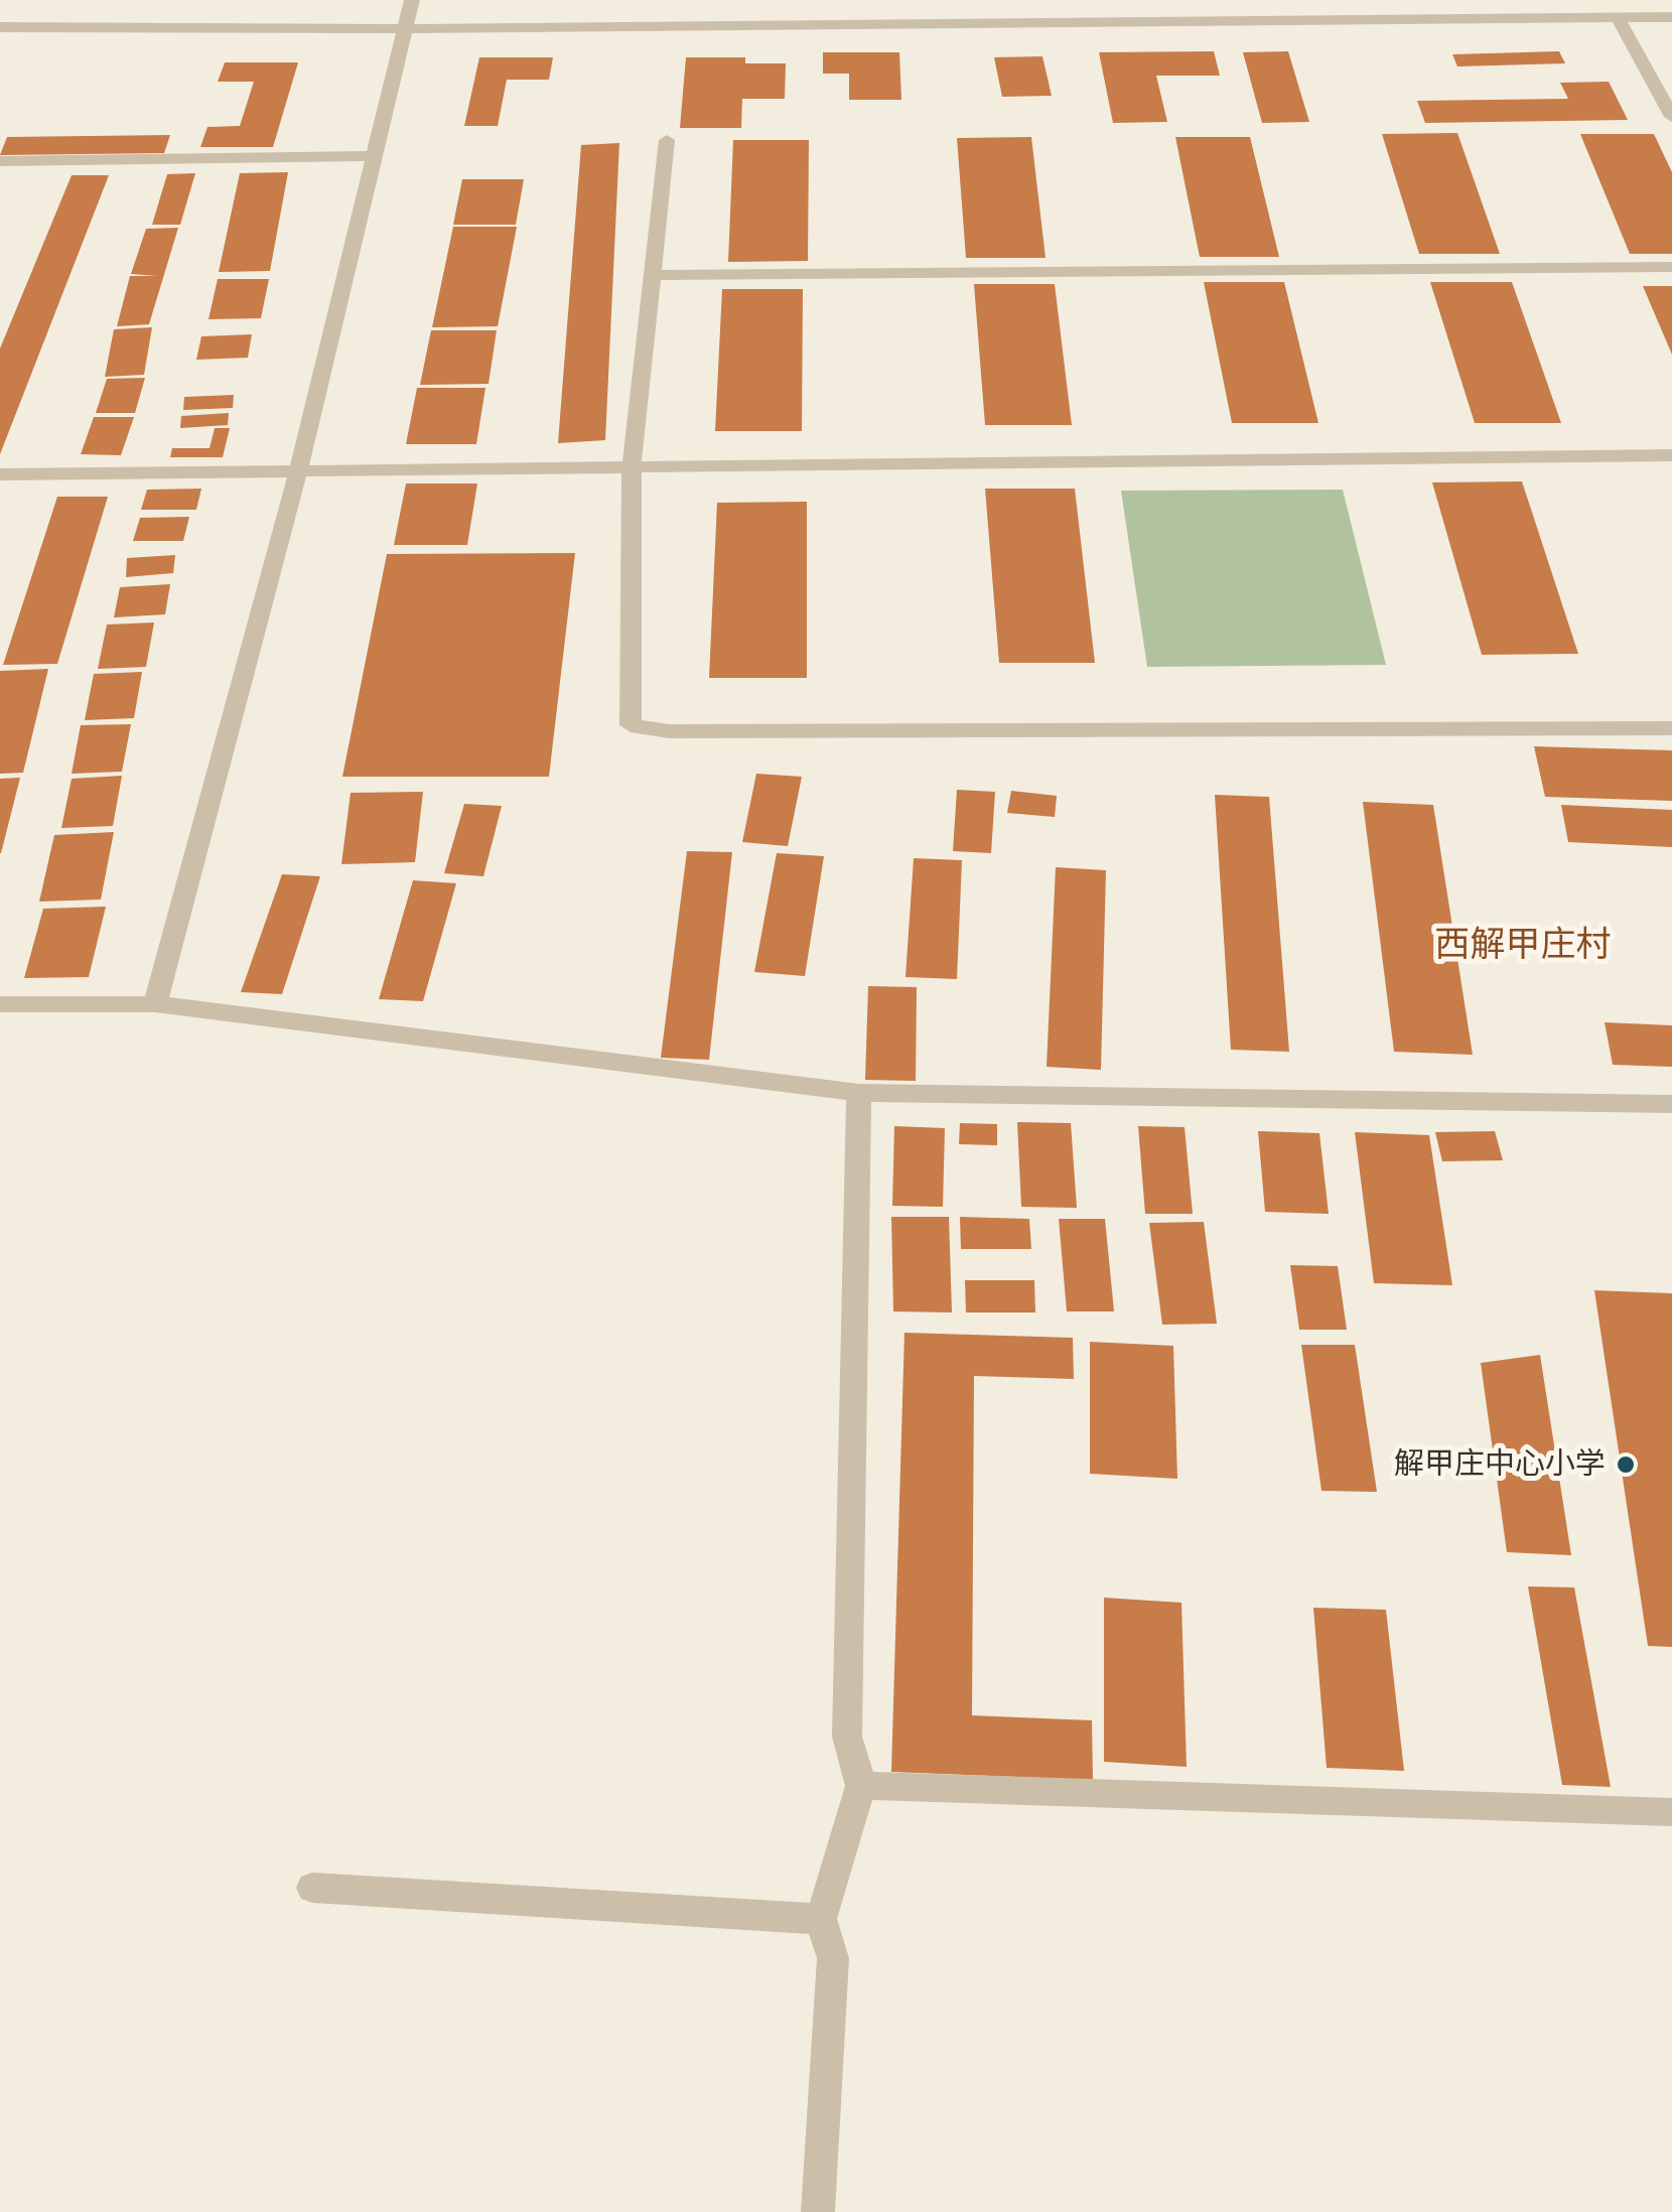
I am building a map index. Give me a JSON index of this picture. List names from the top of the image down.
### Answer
{
  "districts": ["西解甲庄村"],
  "places": ["解甲庄中心小学"]
}
